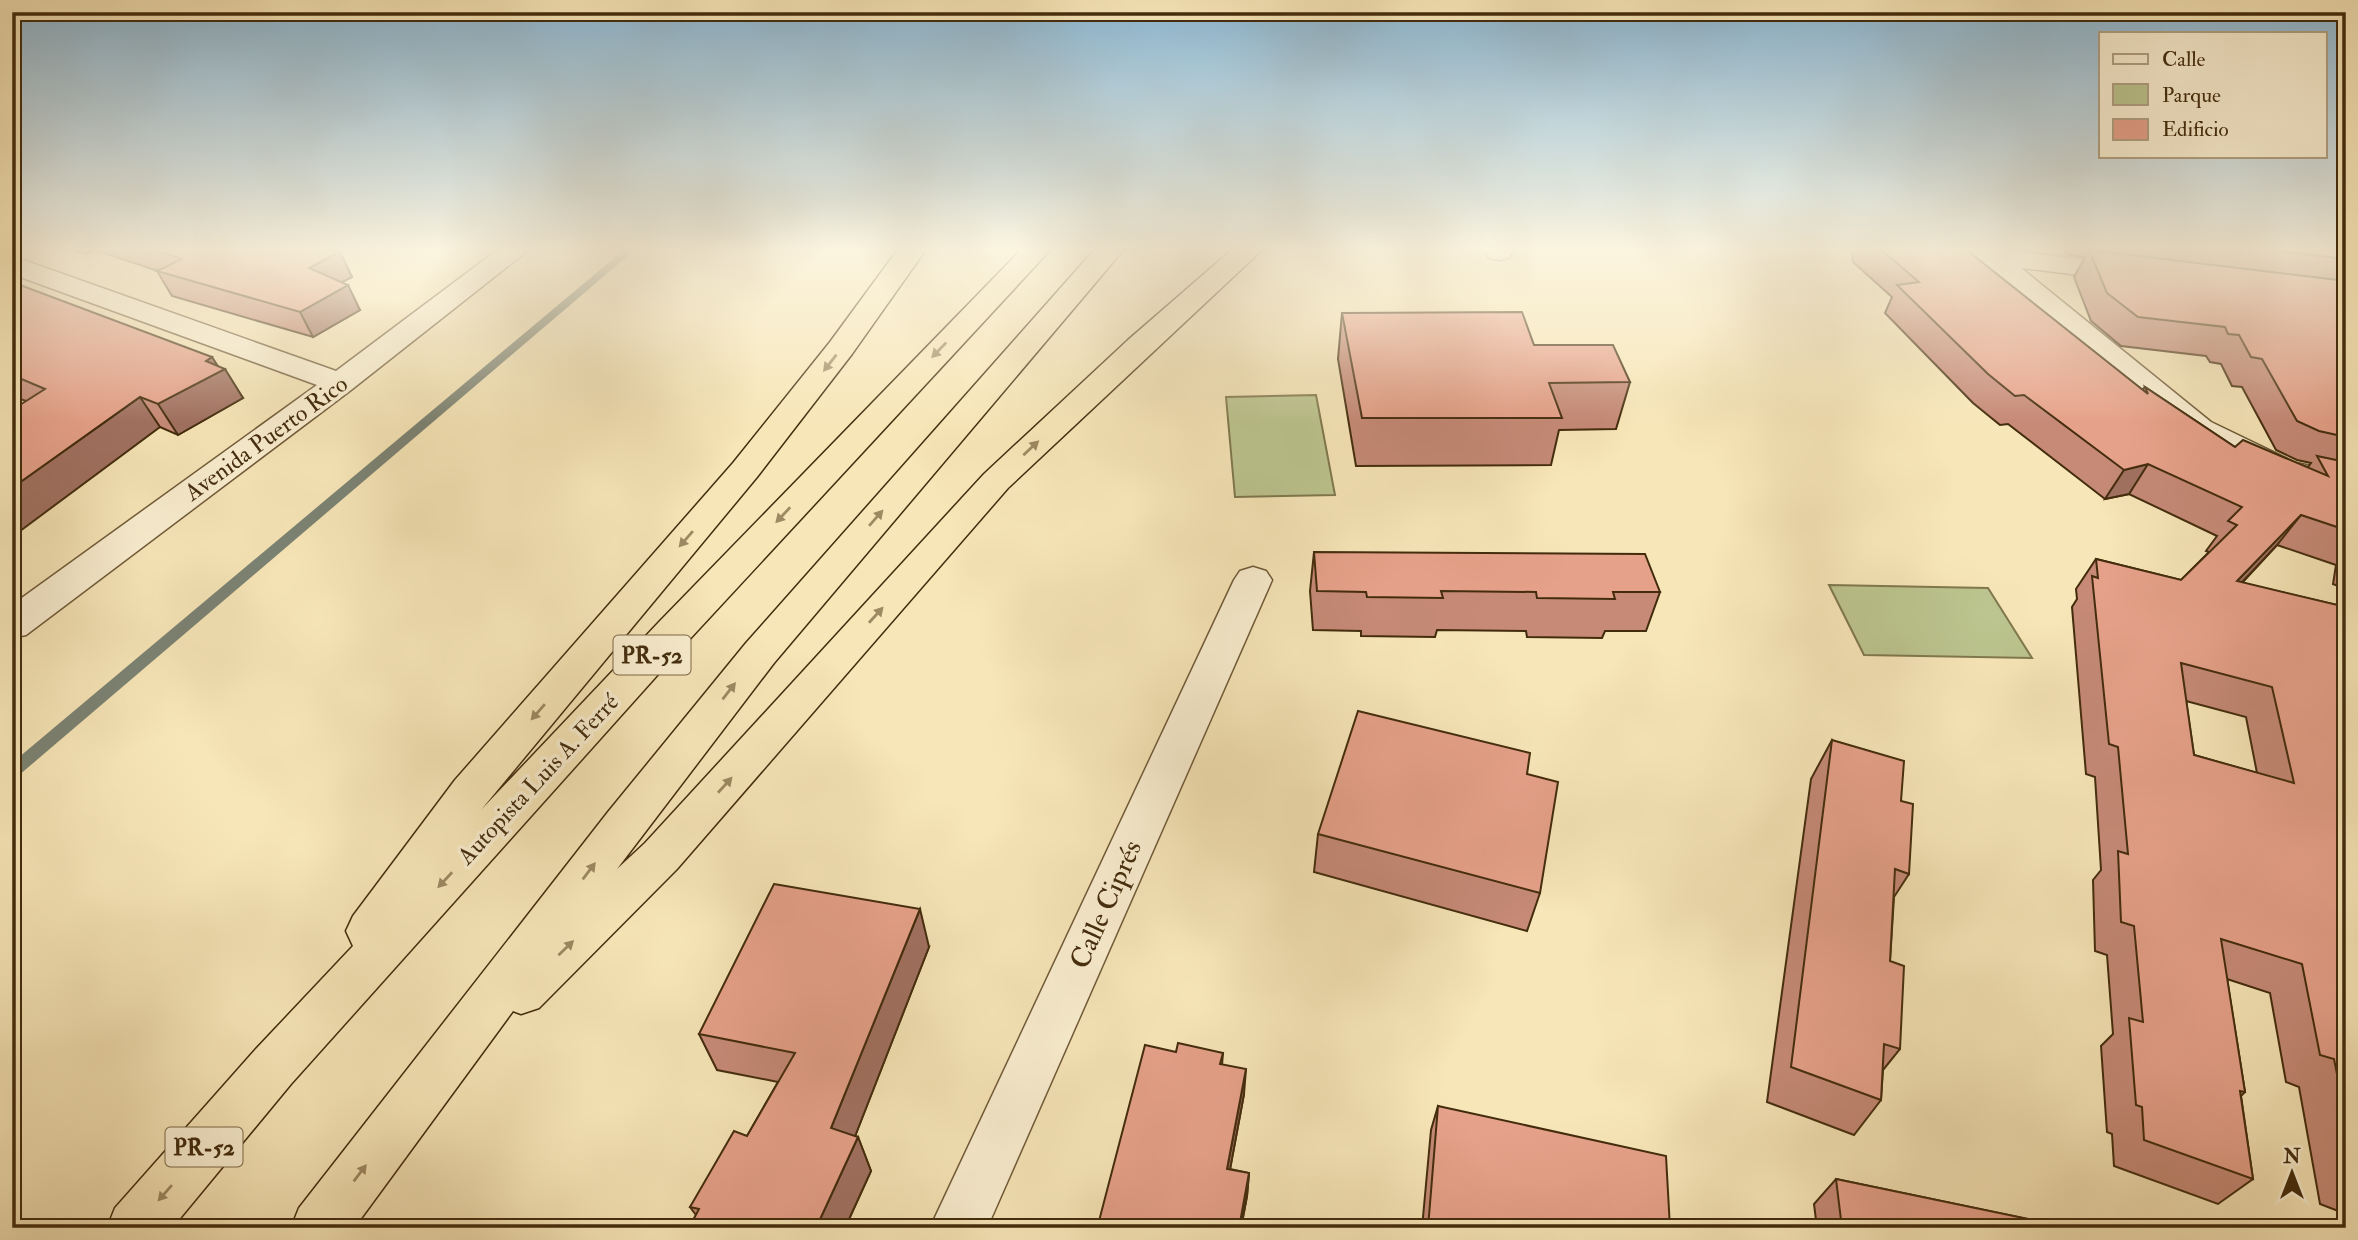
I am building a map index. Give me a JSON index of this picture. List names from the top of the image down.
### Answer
{
  "streets": {
    "highway": ["PR-52", "Autopista Luis A. Ferré"],
    "street": ["Avenida Puerto Rico", "Calle Ciprés"]
  },
  "legend": ["Calle", "Parque", "Edificio"],
  "north": "top"
}
